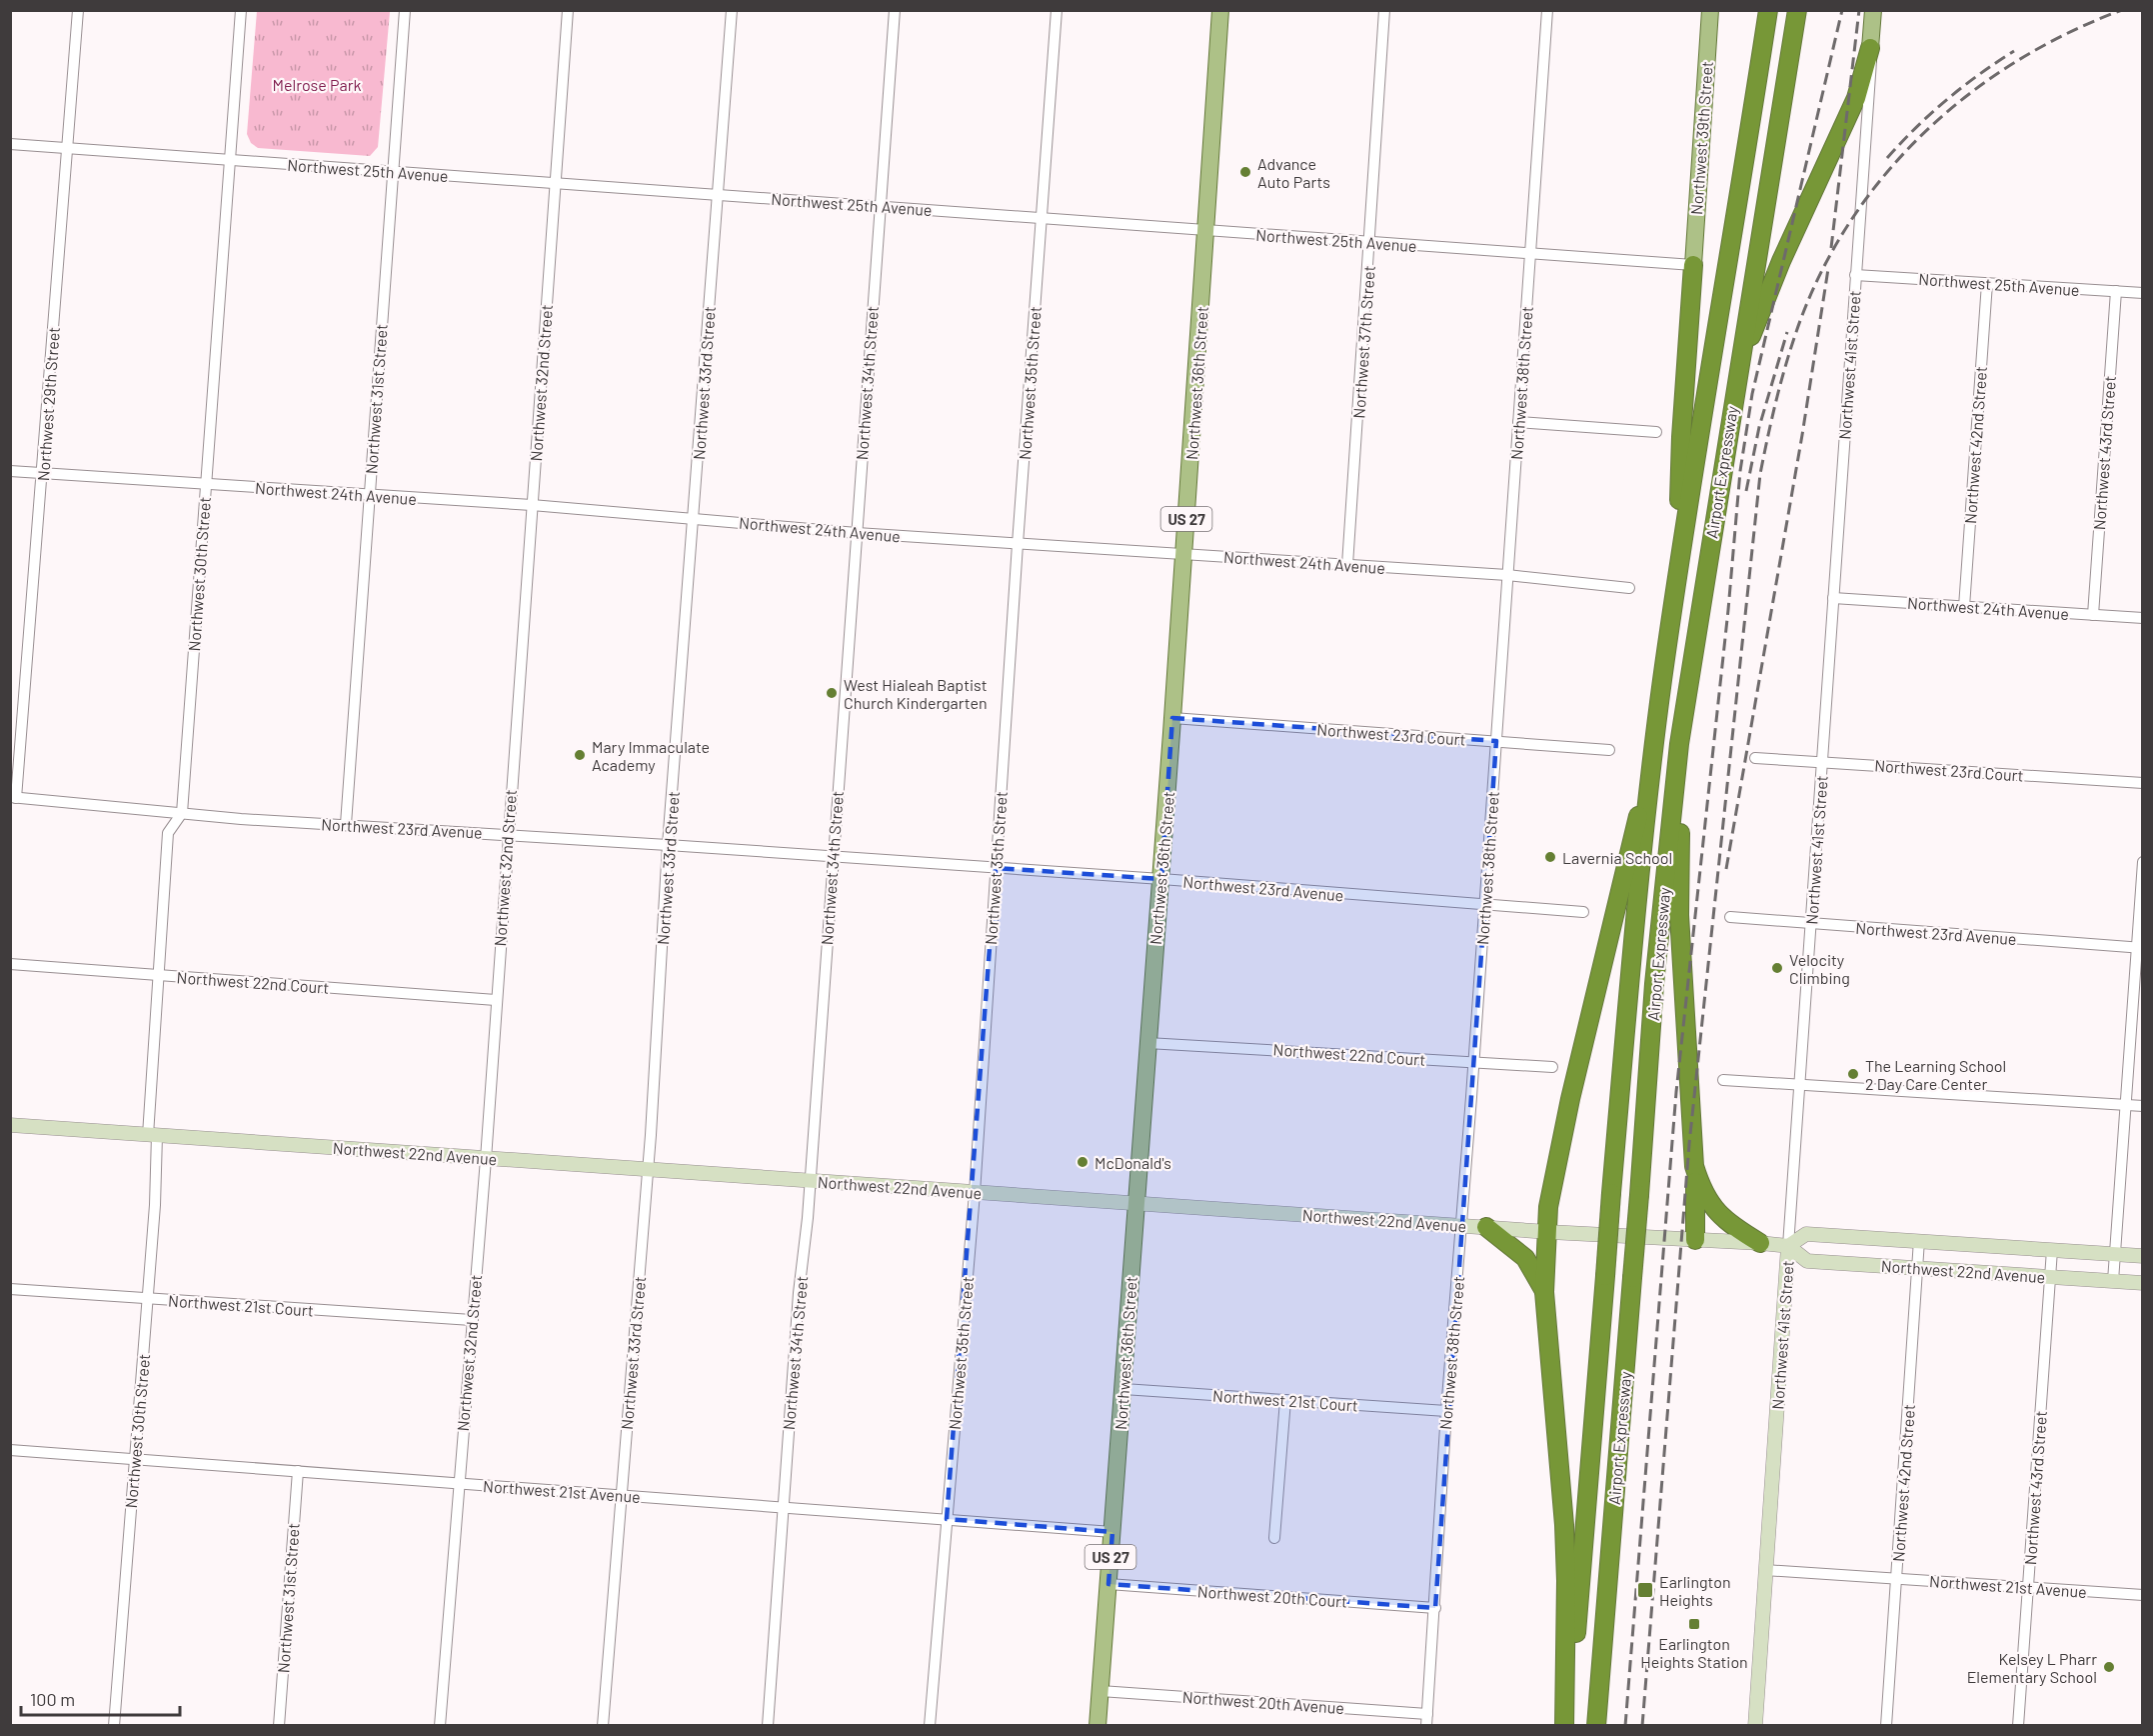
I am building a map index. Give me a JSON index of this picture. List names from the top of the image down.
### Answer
{
  "streets": {
    "highway": ["Airport Expressway"],
    "main road": [
      "Northwest 39th Street",
      "Northwest 41st Street",
      "Northwest 36th Street",
      "US 27",
      "Northwest 22nd Avenue"
    ],
    "street": [
      "Northwest 25th Avenue",
      "Northwest 37th Street",
      "Northwest 32nd Street",
      "Northwest 33rd Street",
      "Northwest 34th Street",
      "Northwest 35th Street",
      "Northwest 38th Street",
      "Northwest 31st Street",
      "Northwest 29th Street",
      "Northwest 42nd Street",
      "Northwest 43rd Street",
      "Northwest 24th Avenue",
      "Northwest 30th Street",
      "Northwest 23rd Court",
      "Northwest 23rd Avenue",
      "Northwest 22nd Court",
      "Northwest 21st Court",
      "Northwest 21st Avenue",
      "Northwest 20th Court",
      "Northwest 20th Avenue"
    ]
  },
  "crossings": [
    ["Northwest 39th Street", "Northwest 25th Avenue"],
    ["Northwest 25th Avenue", "Northwest 37th Street"],
    ["Northwest 25th Avenue", "Northwest 41st Street"],
    ["Northwest 25th Avenue", "Northwest 32nd Street"],
    ["Northwest 25th Avenue", "Northwest 33rd Street"],
    ["Northwest 25th Avenue", "Northwest 34th Street"],
    ["Northwest 25th Avenue", "Northwest 35th Street"],
    ["Northwest 25th Avenue", "Northwest 36th Street"],
    ["Northwest 25th Avenue", "Northwest 38th Street"],
    ["Northwest 25th Avenue", "Northwest 31st Street"],
    ["Northwest 25th Avenue", "Northwest 29th Street"],
    ["Northwest 25th Avenue", "Northwest 42nd Street"],
    ["Northwest 25th Avenue", "Northwest 43rd Street"],
    ["Northwest 25th Avenue", "Northwest 30th Street"],
    ["Northwest 37th Street", "Northwest 24th Avenue"],
    ["Northwest 41st Street", "Northwest 24th Avenue"],
    ["Northwest 41st Street", "Northwest 23rd Court"],
    ["Northwest 41st Street", "Northwest 23rd Avenue"],
    ["Northwest 41st Street", "Northwest 22nd Avenue"],
    ["Northwest 41st Street", "Northwest 21st Avenue"],
    ["Northwest 32nd Street", "Northwest 24th Avenue"],
    ["Northwest 32nd Street", "Northwest 23rd Avenue"],
    ["Northwest 32nd Street", "Northwest 22nd Court"],
    ["Northwest 32nd Street", "Northwest 22nd Avenue"],
    ["Northwest 32nd Street", "Northwest 21st Court"],
    ["Northwest 32nd Street", "Northwest 21st Avenue"],
    ["Northwest 33rd Street", "Northwest 24th Avenue"],
    ["Northwest 33rd Street", "Northwest 23rd Avenue"],
    ["Northwest 33rd Street", "Northwest 22nd Avenue"],
    ["Northwest 33rd Street", "Northwest 21st Avenue"],
    ["Northwest 34th Street", "Northwest 24th Avenue"],
    ["Northwest 34th Street", "Northwest 23rd Avenue"],
    ["Northwest 34th Street", "Northwest 22nd Avenue"],
    ["Northwest 34th Street", "Northwest 21st Avenue"],
    ["Northwest 35th Street", "Northwest 24th Avenue"],
    ["Northwest 35th Street", "Northwest 23rd Avenue"],
    ["Northwest 35th Street", "Northwest 22nd Avenue"],
    ["Northwest 35th Street", "Northwest 21st Avenue"],
    ["Northwest 36th Street", "Northwest 24th Avenue"],
    ["Northwest 36th Street", "Northwest 23rd Court"],
    ["Northwest 36th Street", "Northwest 23rd Avenue"],
    ["Northwest 36th Street", "Northwest 22nd Court"],
    ["Northwest 36th Street", "Northwest 22nd Avenue"],
    ["Northwest 36th Street", "Northwest 21st Court"],
    ["Northwest 36th Street", "Northwest 21st Avenue"],
    ["Northwest 36th Street", "Northwest 20th Court"],
    ["Northwest 36th Street", "Northwest 20th Avenue"],
    ["Northwest 38th Street", "Northwest 24th Avenue"],
    ["Northwest 38th Street", "Northwest 23rd Court"],
    ["Northwest 38th Street", "Northwest 23rd Avenue"],
    ["Northwest 38th Street", "Northwest 22nd Court"],
    ["Northwest 38th Street", "Northwest 22nd Avenue"],
    ["Northwest 38th Street", "Northwest 21st Court"],
    ["Northwest 38th Street", "Northwest 20th Court"],
    ["Northwest 38th Street", "Northwest 20th Avenue"],
    ["Northwest 31st Street", "Northwest 24th Avenue"],
    ["Northwest 31st Street", "Northwest 23rd Avenue"],
    ["Northwest 31st Street", "Northwest 21st Avenue"],
    ["Northwest 29th Street", "Northwest 24th Avenue"],
    ["Northwest 29th Street", "Northwest 23rd Avenue"],
    ["Northwest 42nd Street", "Northwest 24th Avenue"],
    ["Northwest 42nd Street", "Northwest 22nd Avenue"],
    ["Northwest 42nd Street", "Northwest 21st Avenue"],
    ["Northwest 43rd Street", "Northwest 24th Avenue"],
    ["Northwest 43rd Street", "Northwest 22nd Avenue"],
    ["Northwest 43rd Street", "Northwest 21st Avenue"],
    ["Northwest 24th Avenue", "Northwest 30th Street"],
    ["Northwest 30th Street", "Northwest 23rd Avenue"],
    ["Northwest 30th Street", "Northwest 22nd Court"],
    ["Northwest 30th Street", "Northwest 22nd Avenue"],
    ["Northwest 30th Street", "Northwest 21st Court"],
    ["Northwest 30th Street", "Northwest 21st Avenue"]
  ],
  "parks": ["Melrose Park"],
  "places": {
    "other": [
      "Advance Auto Parts",
      "West Hialeah Baptist Church Kindergarten",
      "Mary Immaculate Academy",
      "Lavernia School",
      "Velocity Climbing",
      "The Learning School 2 Day Care Center",
      "McDonald's",
      "Kelsey L Pharr Elementary School"
    ],
    "transit": ["Earlington Heights", "Earlington Heights Station"]
  },
  "scale_bar": "100 m"
}
